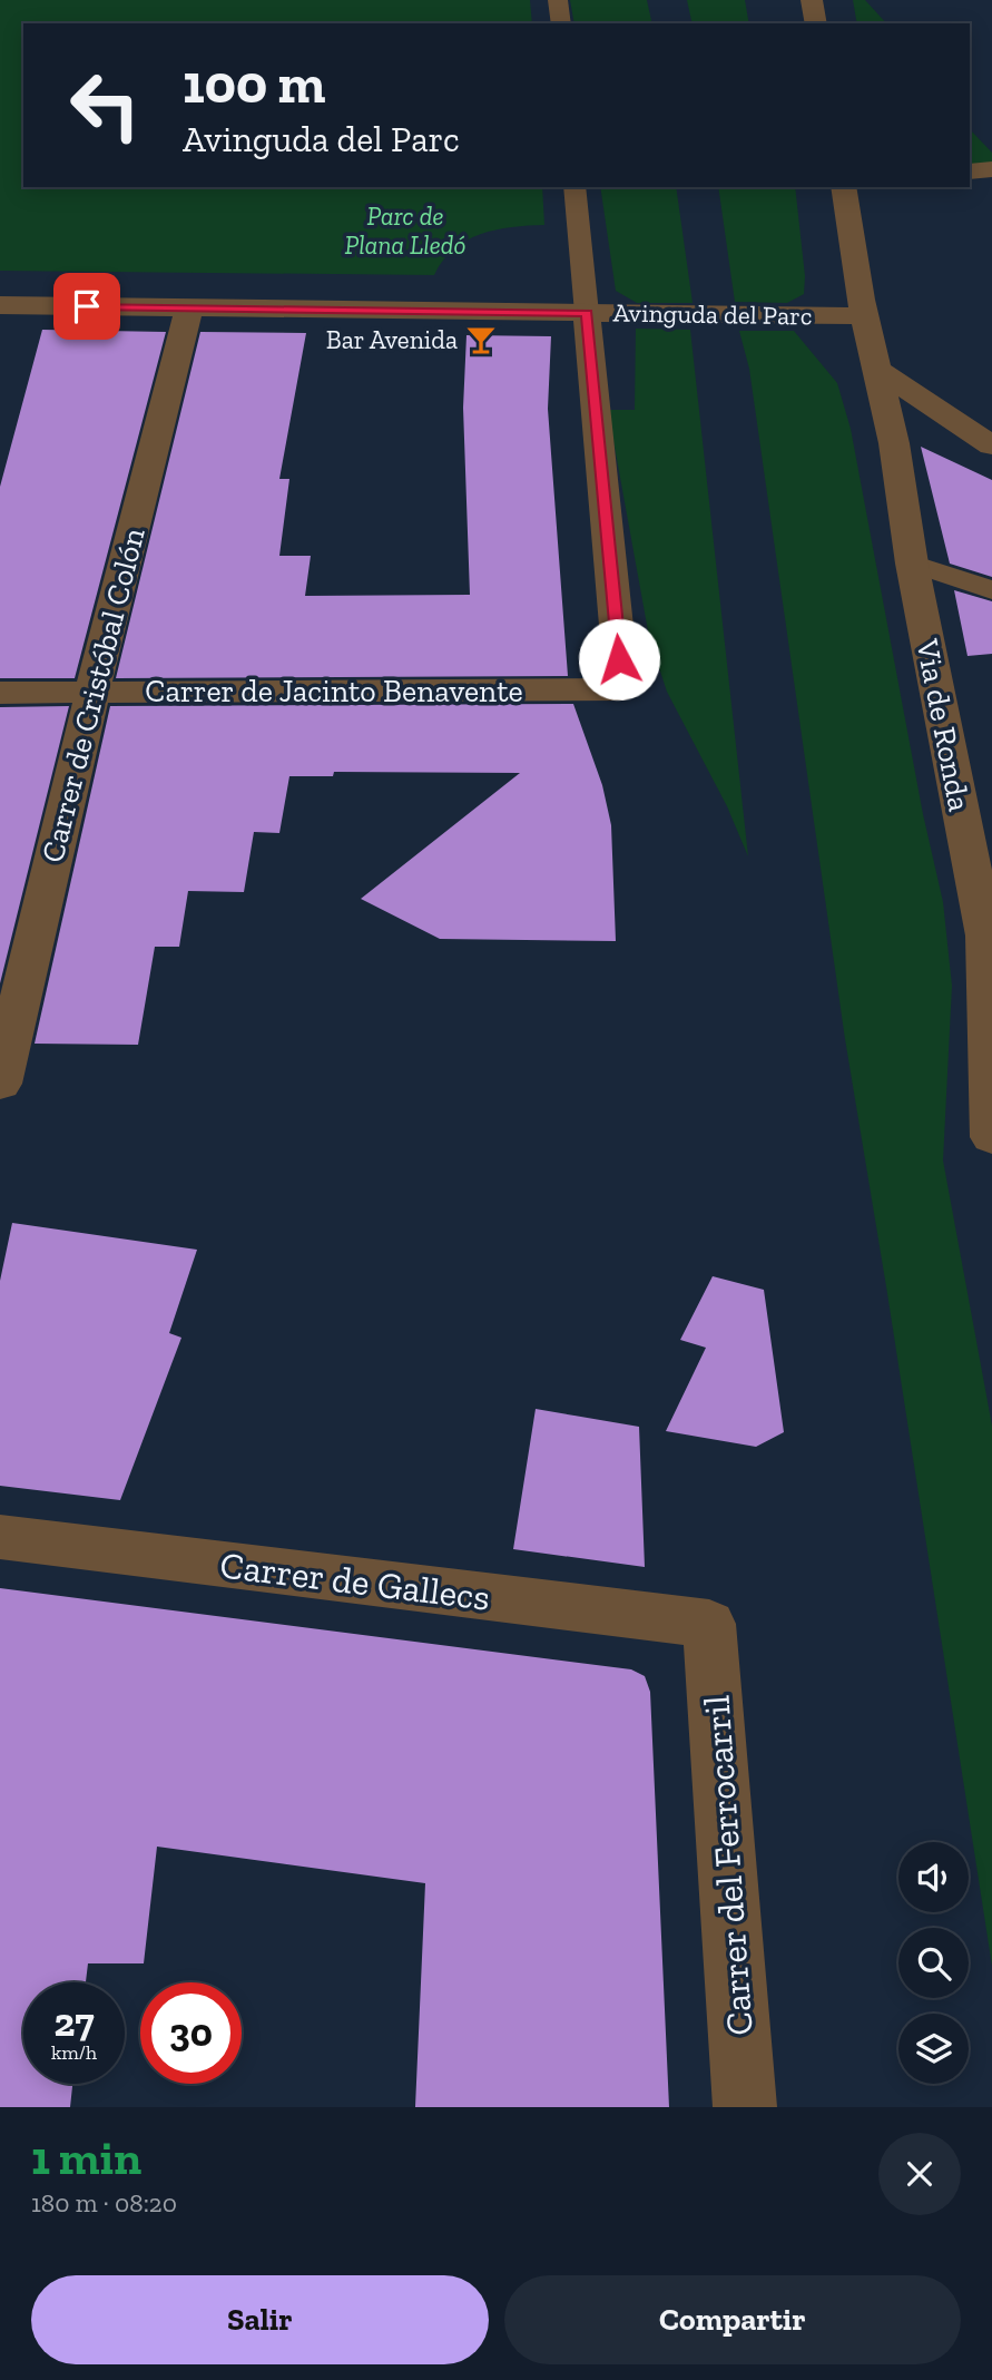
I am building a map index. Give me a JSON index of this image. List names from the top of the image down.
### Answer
{
  "streets": {
    "street": [
      "Avinguda del Parc",
      "Carrer de Jacinto Benavente",
      "Carrer de Cristóbal Colón",
      "Via de Ronda",
      "Carrer de Gallecs",
      "Carrer del Ferrocarril"
    ]
  },
  "crossings": [
    ["Avinguda del Parc", "Carrer de Jacinto Benavente"],
    ["Avinguda del Parc", "Carrer de Cristóbal Colón"],
    ["Avinguda del Parc", "Via de Ronda"],
    ["Carrer de Jacinto Benavente", "Carrer de Cristóbal Colón"],
    ["Carrer de Gallecs", "Carrer del Ferrocarril"]
  ],
  "parks": ["Parc de Plana Lledó"],
  "places": {
    "bar": ["Bar Avenida"]
  },
  "page": {
    "turn": ["100 m", "Avinguda del Parc"],
    "speed": "27 km/h",
    "limit": "30",
    "heading": ["1 min", "180 m · 08:20"],
    "buttons": ["Salir", "Compartir"]
  }
}
